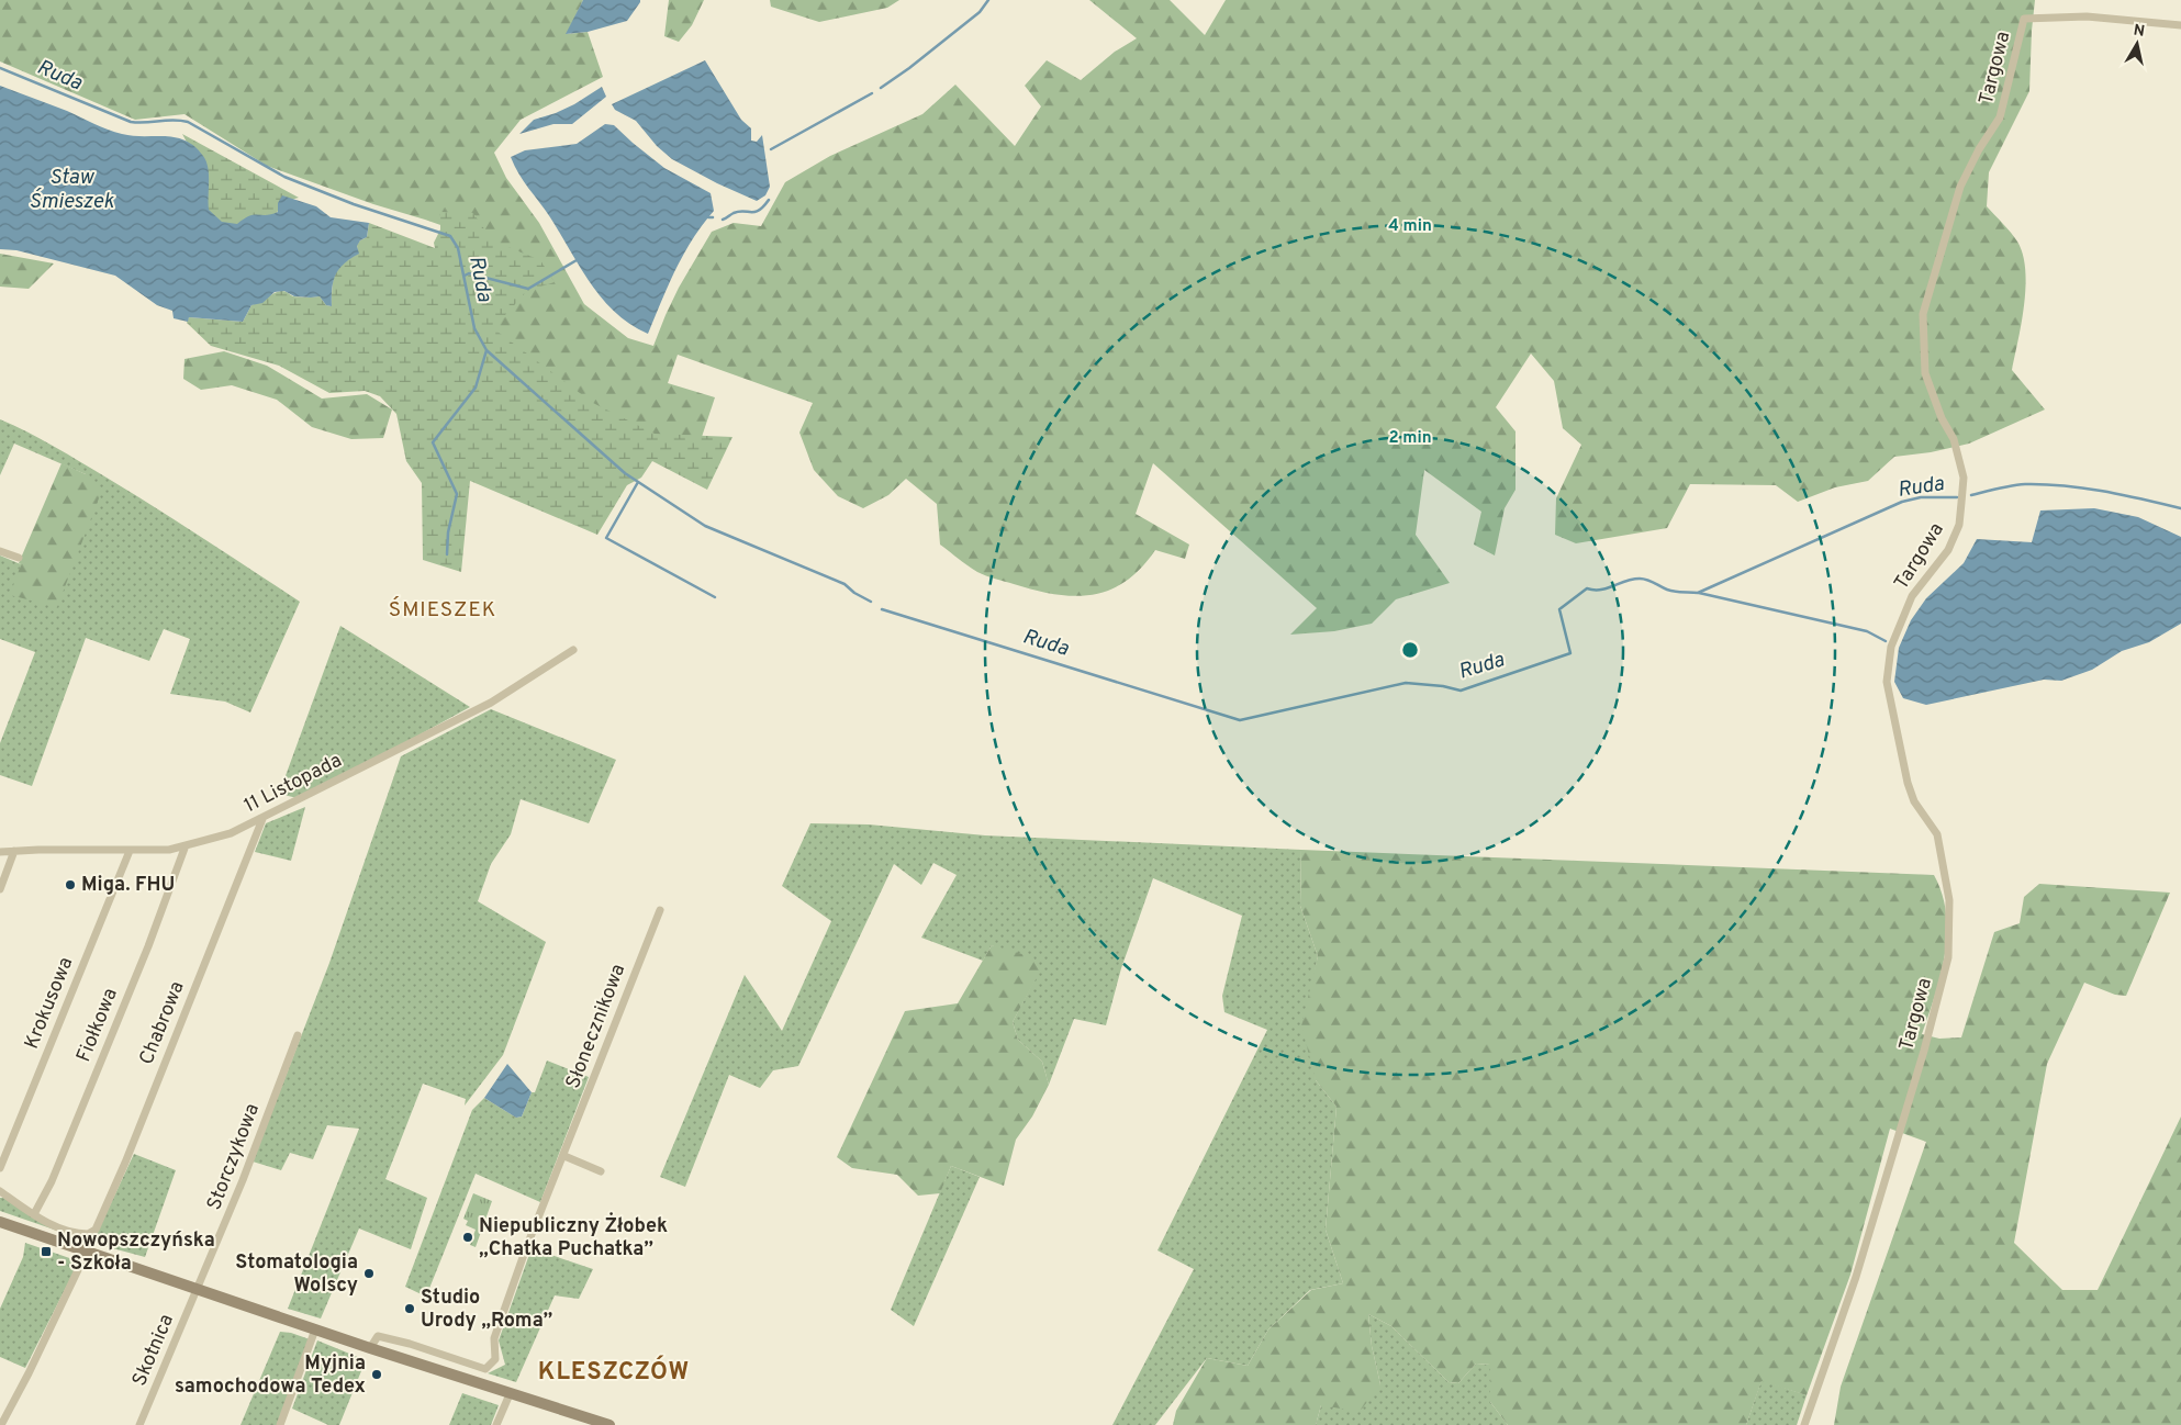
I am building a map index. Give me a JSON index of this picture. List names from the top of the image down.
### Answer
{
  "streets": {
    "street": [
      "Targowa",
      "11 Listopada",
      "Krokusowa",
      "Chabrowa",
      "Fiołkowa",
      "Słonecznikowa",
      "Storczykowa",
      "Skotnica"
    ]
  },
  "crossings": [
    ["11 Listopada", "Krokusowa"],
    ["11 Listopada", "Chabrowa"],
    ["11 Listopada", "Fiołkowa"],
    ["Chabrowa", "Fiołkowa"],
    ["Storczykowa", "Skotnica"]
  ],
  "districts": ["ŚMIESZEK", "KLESZCZÓW"],
  "water": ["Ruda", "Staw Śmieszek"],
  "places": {
    "other": [
      "Miga. FHU",
      "Niepubliczny Żłobek „Chatka Puchatka”",
      "Stomatologia Wolscy",
      "Studio Urody „Roma”",
      "Myjnia samochodowa Tedex"
    ],
    "transit": ["Nowopszczyńska - Szkoła"]
  },
  "north": "top",
  "rings": ["4 min", "2 min"]
}
